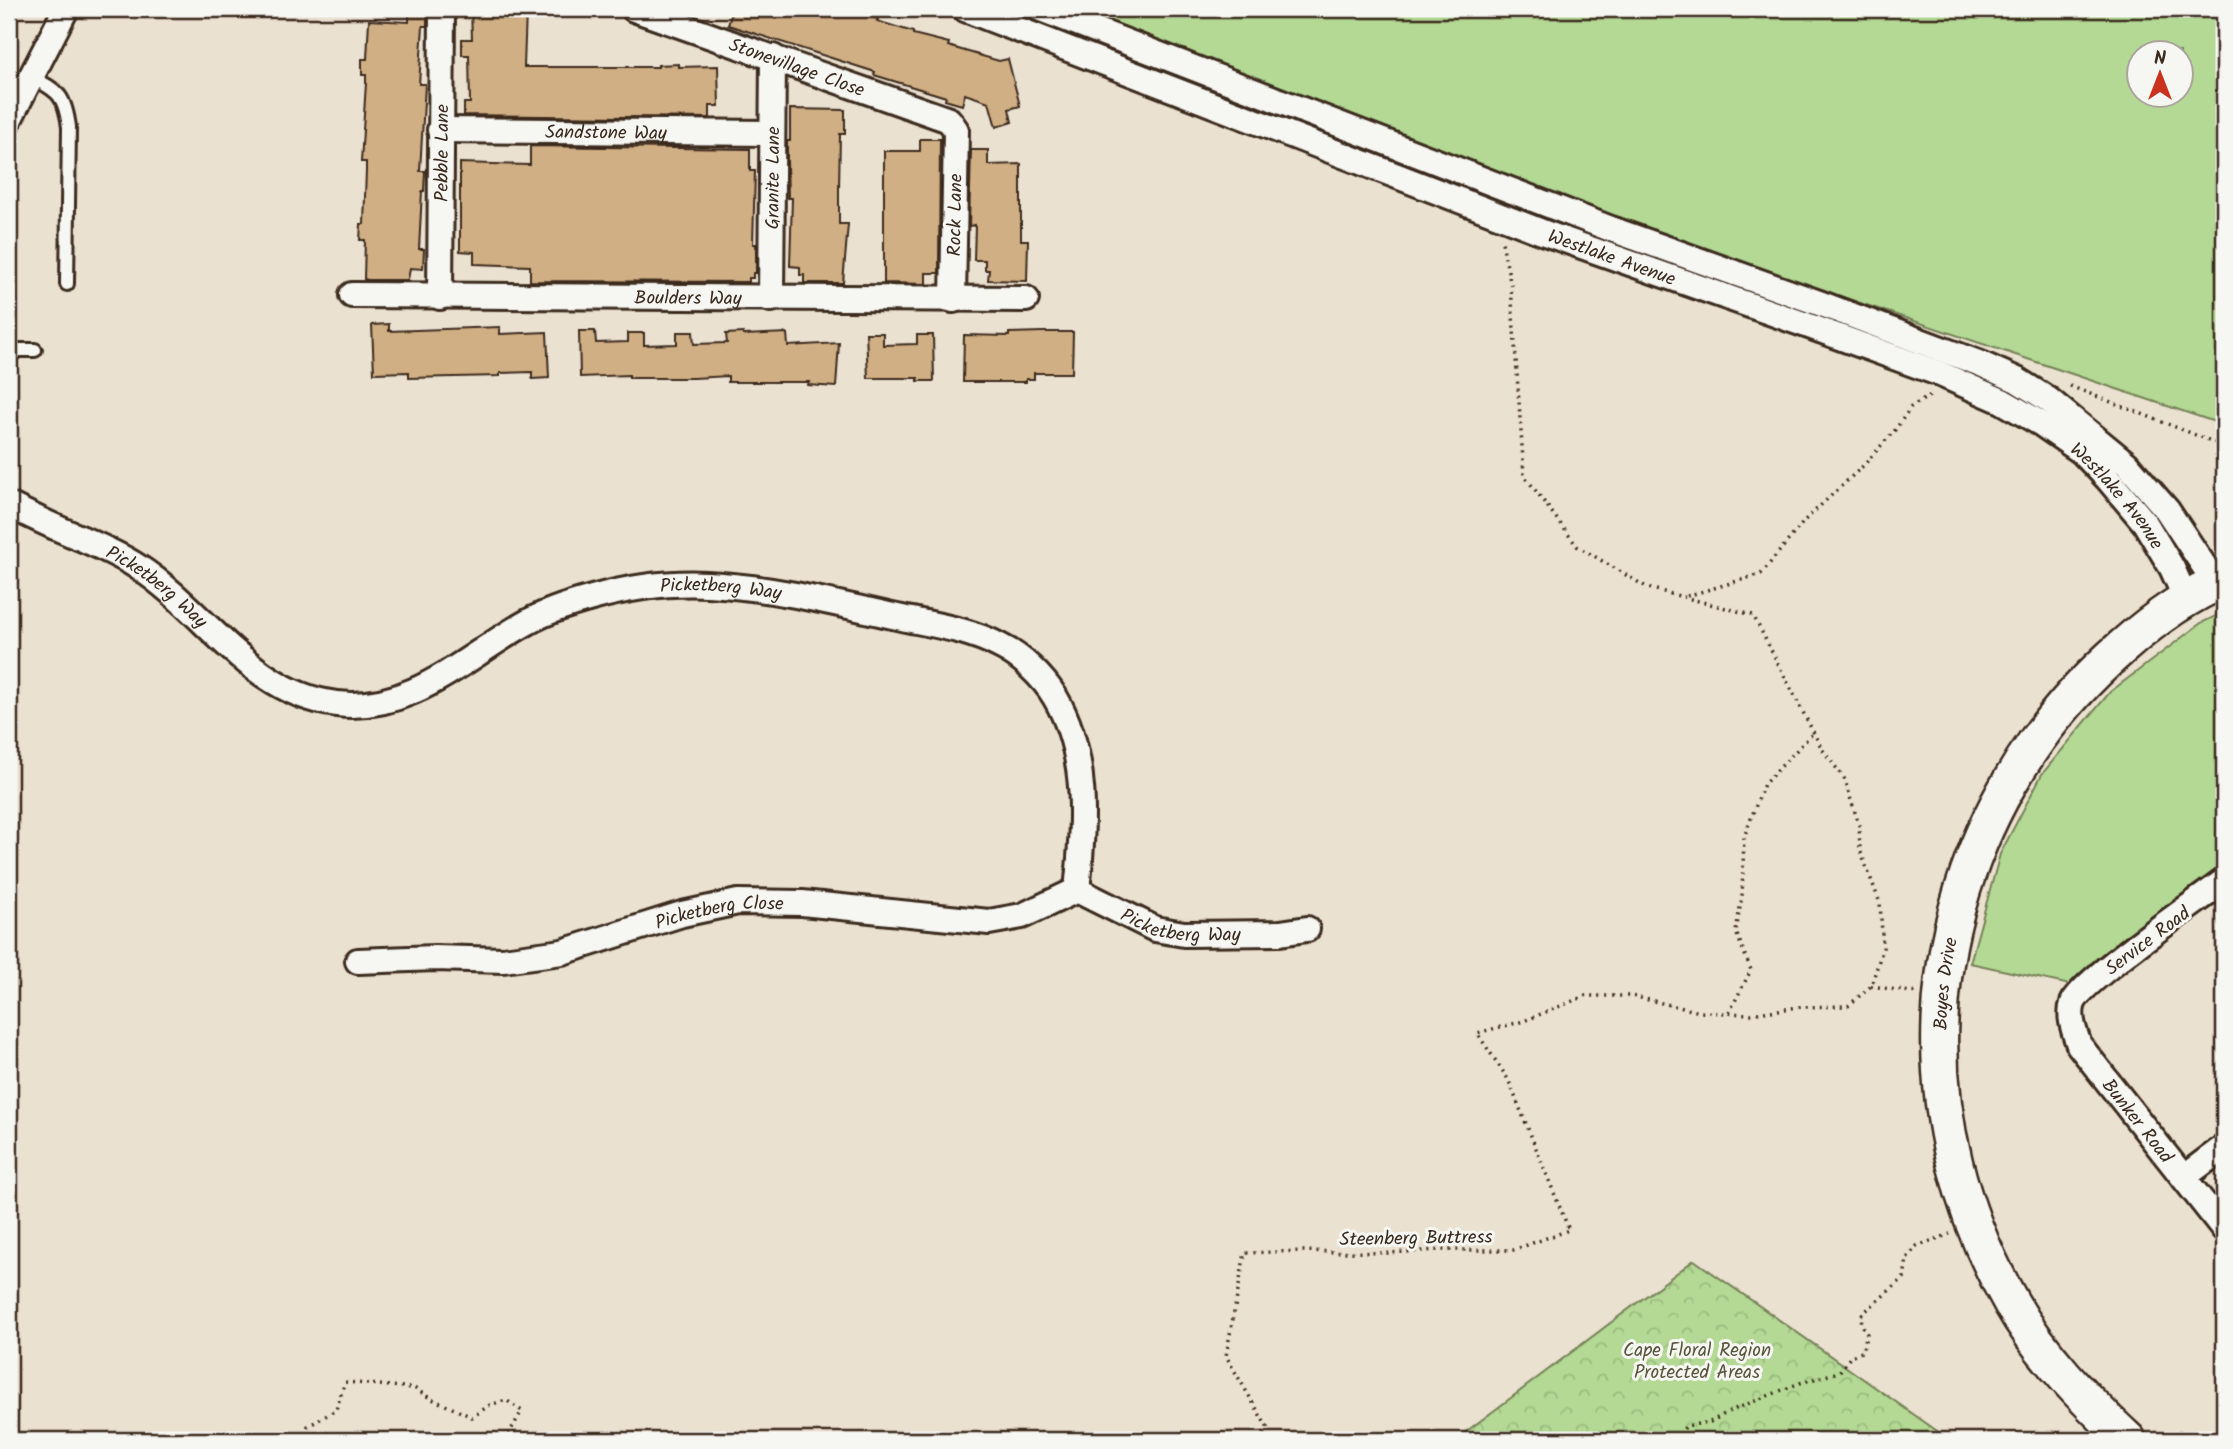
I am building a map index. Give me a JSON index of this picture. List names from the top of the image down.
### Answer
{
  "streets": {
    "main road": ["Boyes Drive"],
    "street": [
      "Stonevillage Close",
      "Sandstone Way",
      "Pebble Lane",
      "Granite Lane",
      "Rock Lane",
      "Westlake Avenue",
      "Boulders Way",
      "Picketberg Way",
      "Picketberg Close",
      "Service Road",
      "Bunker Road"
    ],
    "path": ["Steenberg Buttress"]
  },
  "crossings": [
    ["Stonevillage Close", "Granite Lane"],
    ["Stonevillage Close", "Rock Lane"],
    ["Sandstone Way", "Pebble Lane"],
    ["Sandstone Way", "Granite Lane"],
    ["Pebble Lane", "Boulders Way"],
    ["Granite Lane", "Boulders Way"],
    ["Rock Lane", "Boulders Way"],
    ["Westlake Avenue", "Boyes Drive"],
    ["Picketberg Way", "Picketberg Close"],
    ["Service Road", "Bunker Road"]
  ],
  "parks": ["Cape Floral Region Protected Areas"],
  "north": "top"
}
